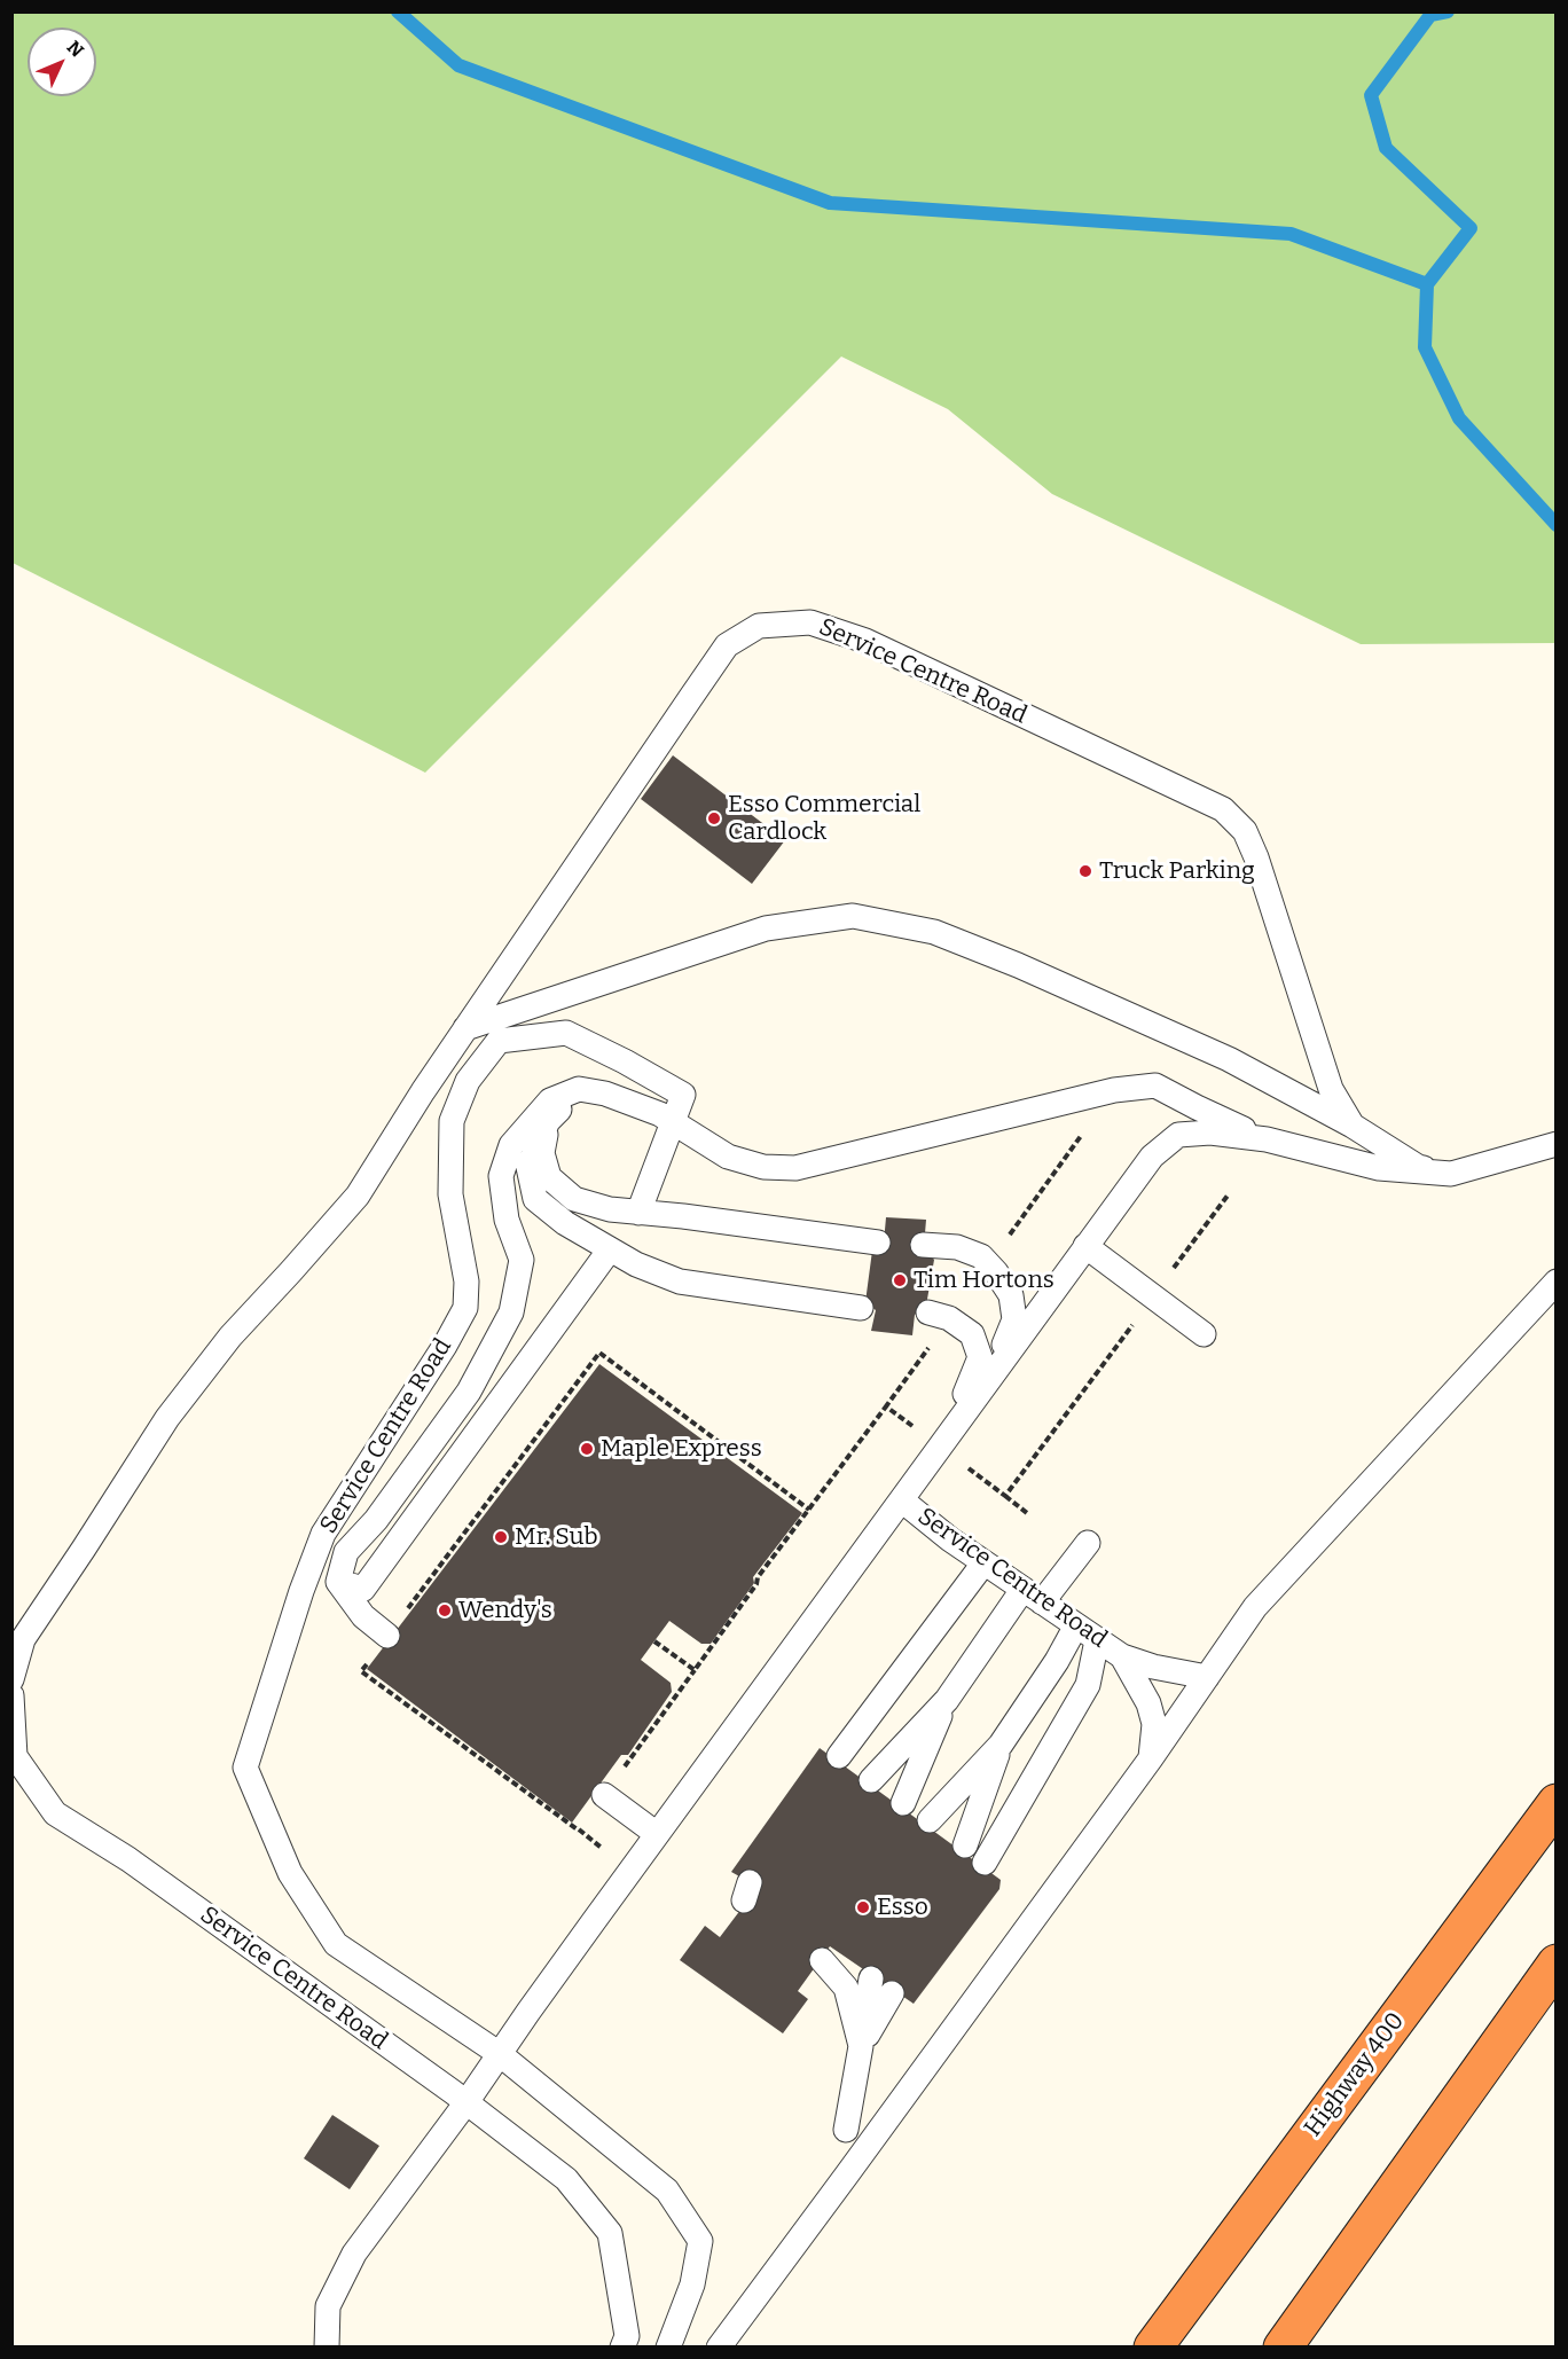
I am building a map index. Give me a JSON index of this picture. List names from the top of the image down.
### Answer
{
  "streets": {
    "highway": ["Highway 400"],
    "lane": ["Service Centre Road"]
  },
  "places": [
    "Esso Commercial Cardlock",
    "Truck Parking",
    "Tim Hortons",
    "Maple Express",
    "Mr. Sub",
    "Wendy's",
    "Esso"
  ],
  "north": "top right"
}
